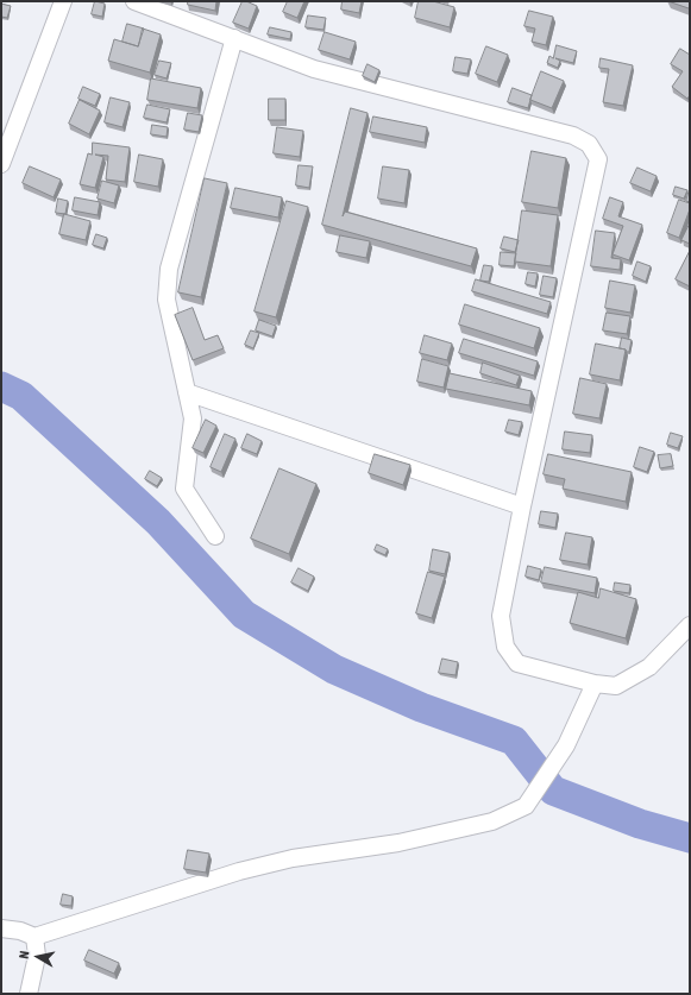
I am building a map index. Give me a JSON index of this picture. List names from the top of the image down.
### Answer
{
  "north": "left"
}
